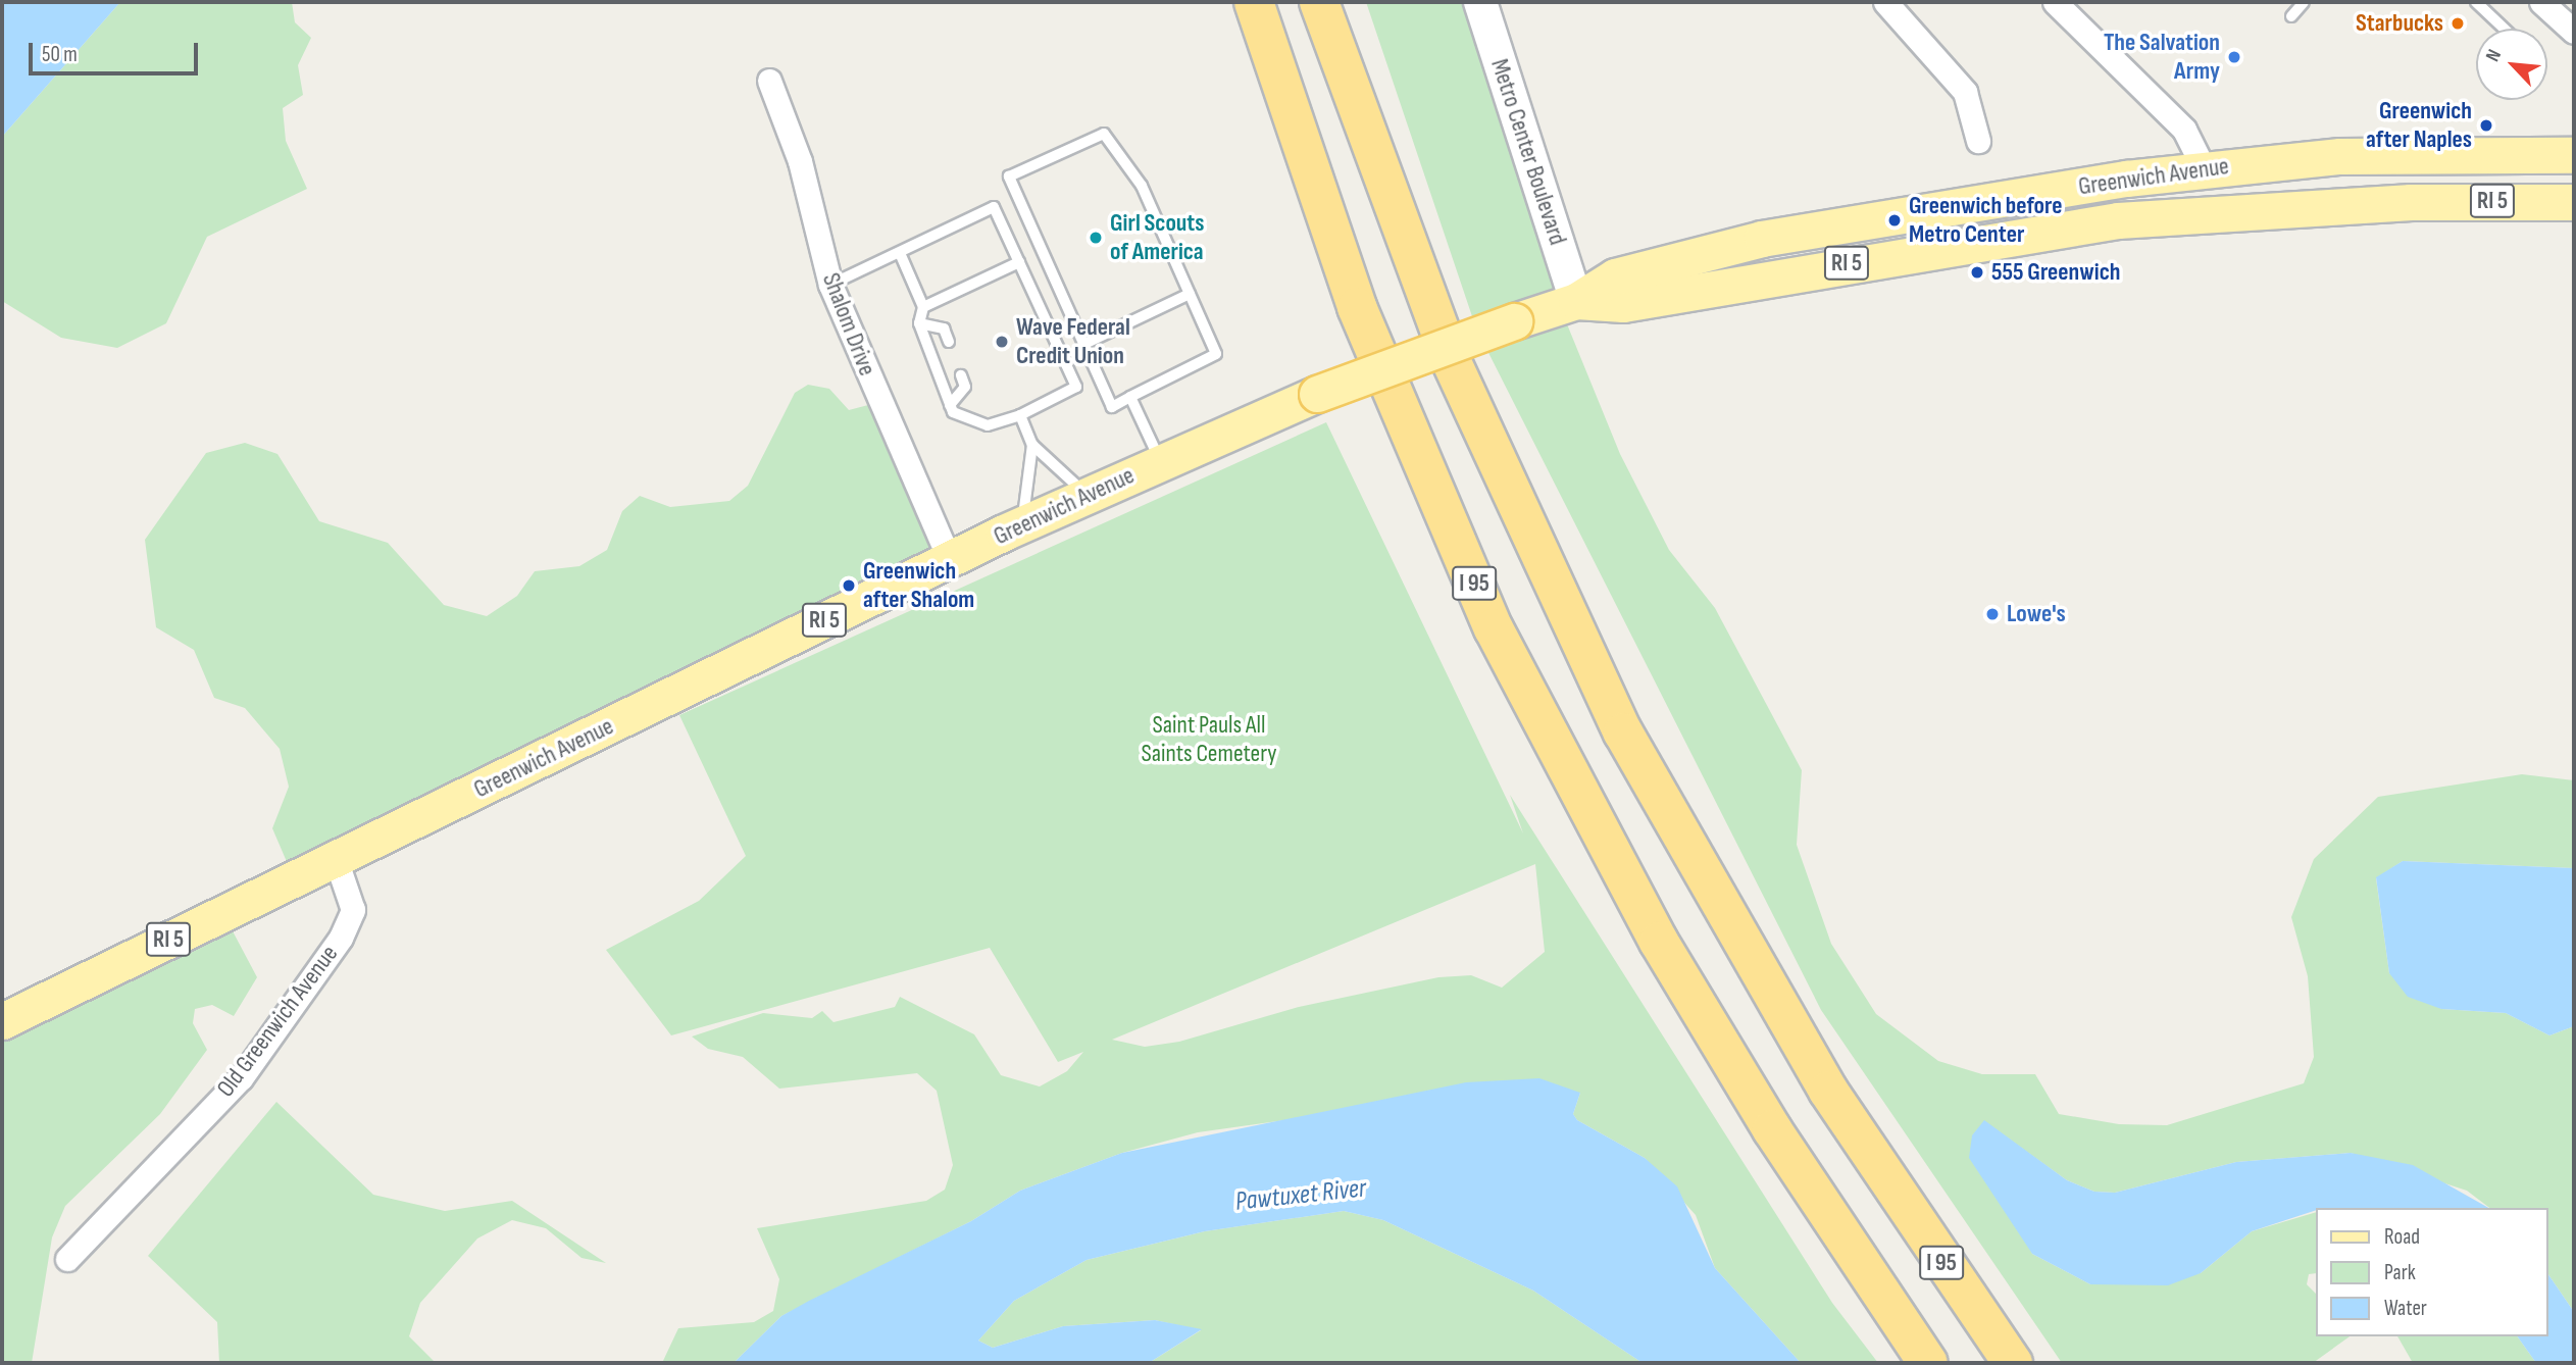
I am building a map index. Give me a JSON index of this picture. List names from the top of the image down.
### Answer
{
  "streets": {
    "highway": ["I 95"],
    "main road": ["Greenwich Avenue", "RI 5"],
    "street": ["Metro Center Boulevard", "Shalom Drive", "Old Greenwich Avenue"]
  },
  "crossings": [
    ["Metro Center Boulevard", "Greenwich Avenue"],
    ["Greenwich Avenue", "RI 5"],
    ["Greenwich Avenue", "Shalom Drive"],
    ["Greenwich Avenue", "Old Greenwich Avenue"],
    ["RI 5", "Old Greenwich Avenue"]
  ],
  "water": ["Pawtuxet River"],
  "parks": ["Saint Pauls All Saints Cemetery"],
  "places": [
    "Starbucks",
    "The Salvation Army",
    "Greenwich after Naples",
    "Greenwich before Metro Center",
    "Girl Scouts of America",
    "555 Greenwich",
    "Wave Federal Credit Union",
    "Greenwich after Shalom",
    "Lowe's"
  ],
  "legend": ["Road", "Park", "Water"],
  "scale_bar": "50 m",
  "north": "top left"
}
